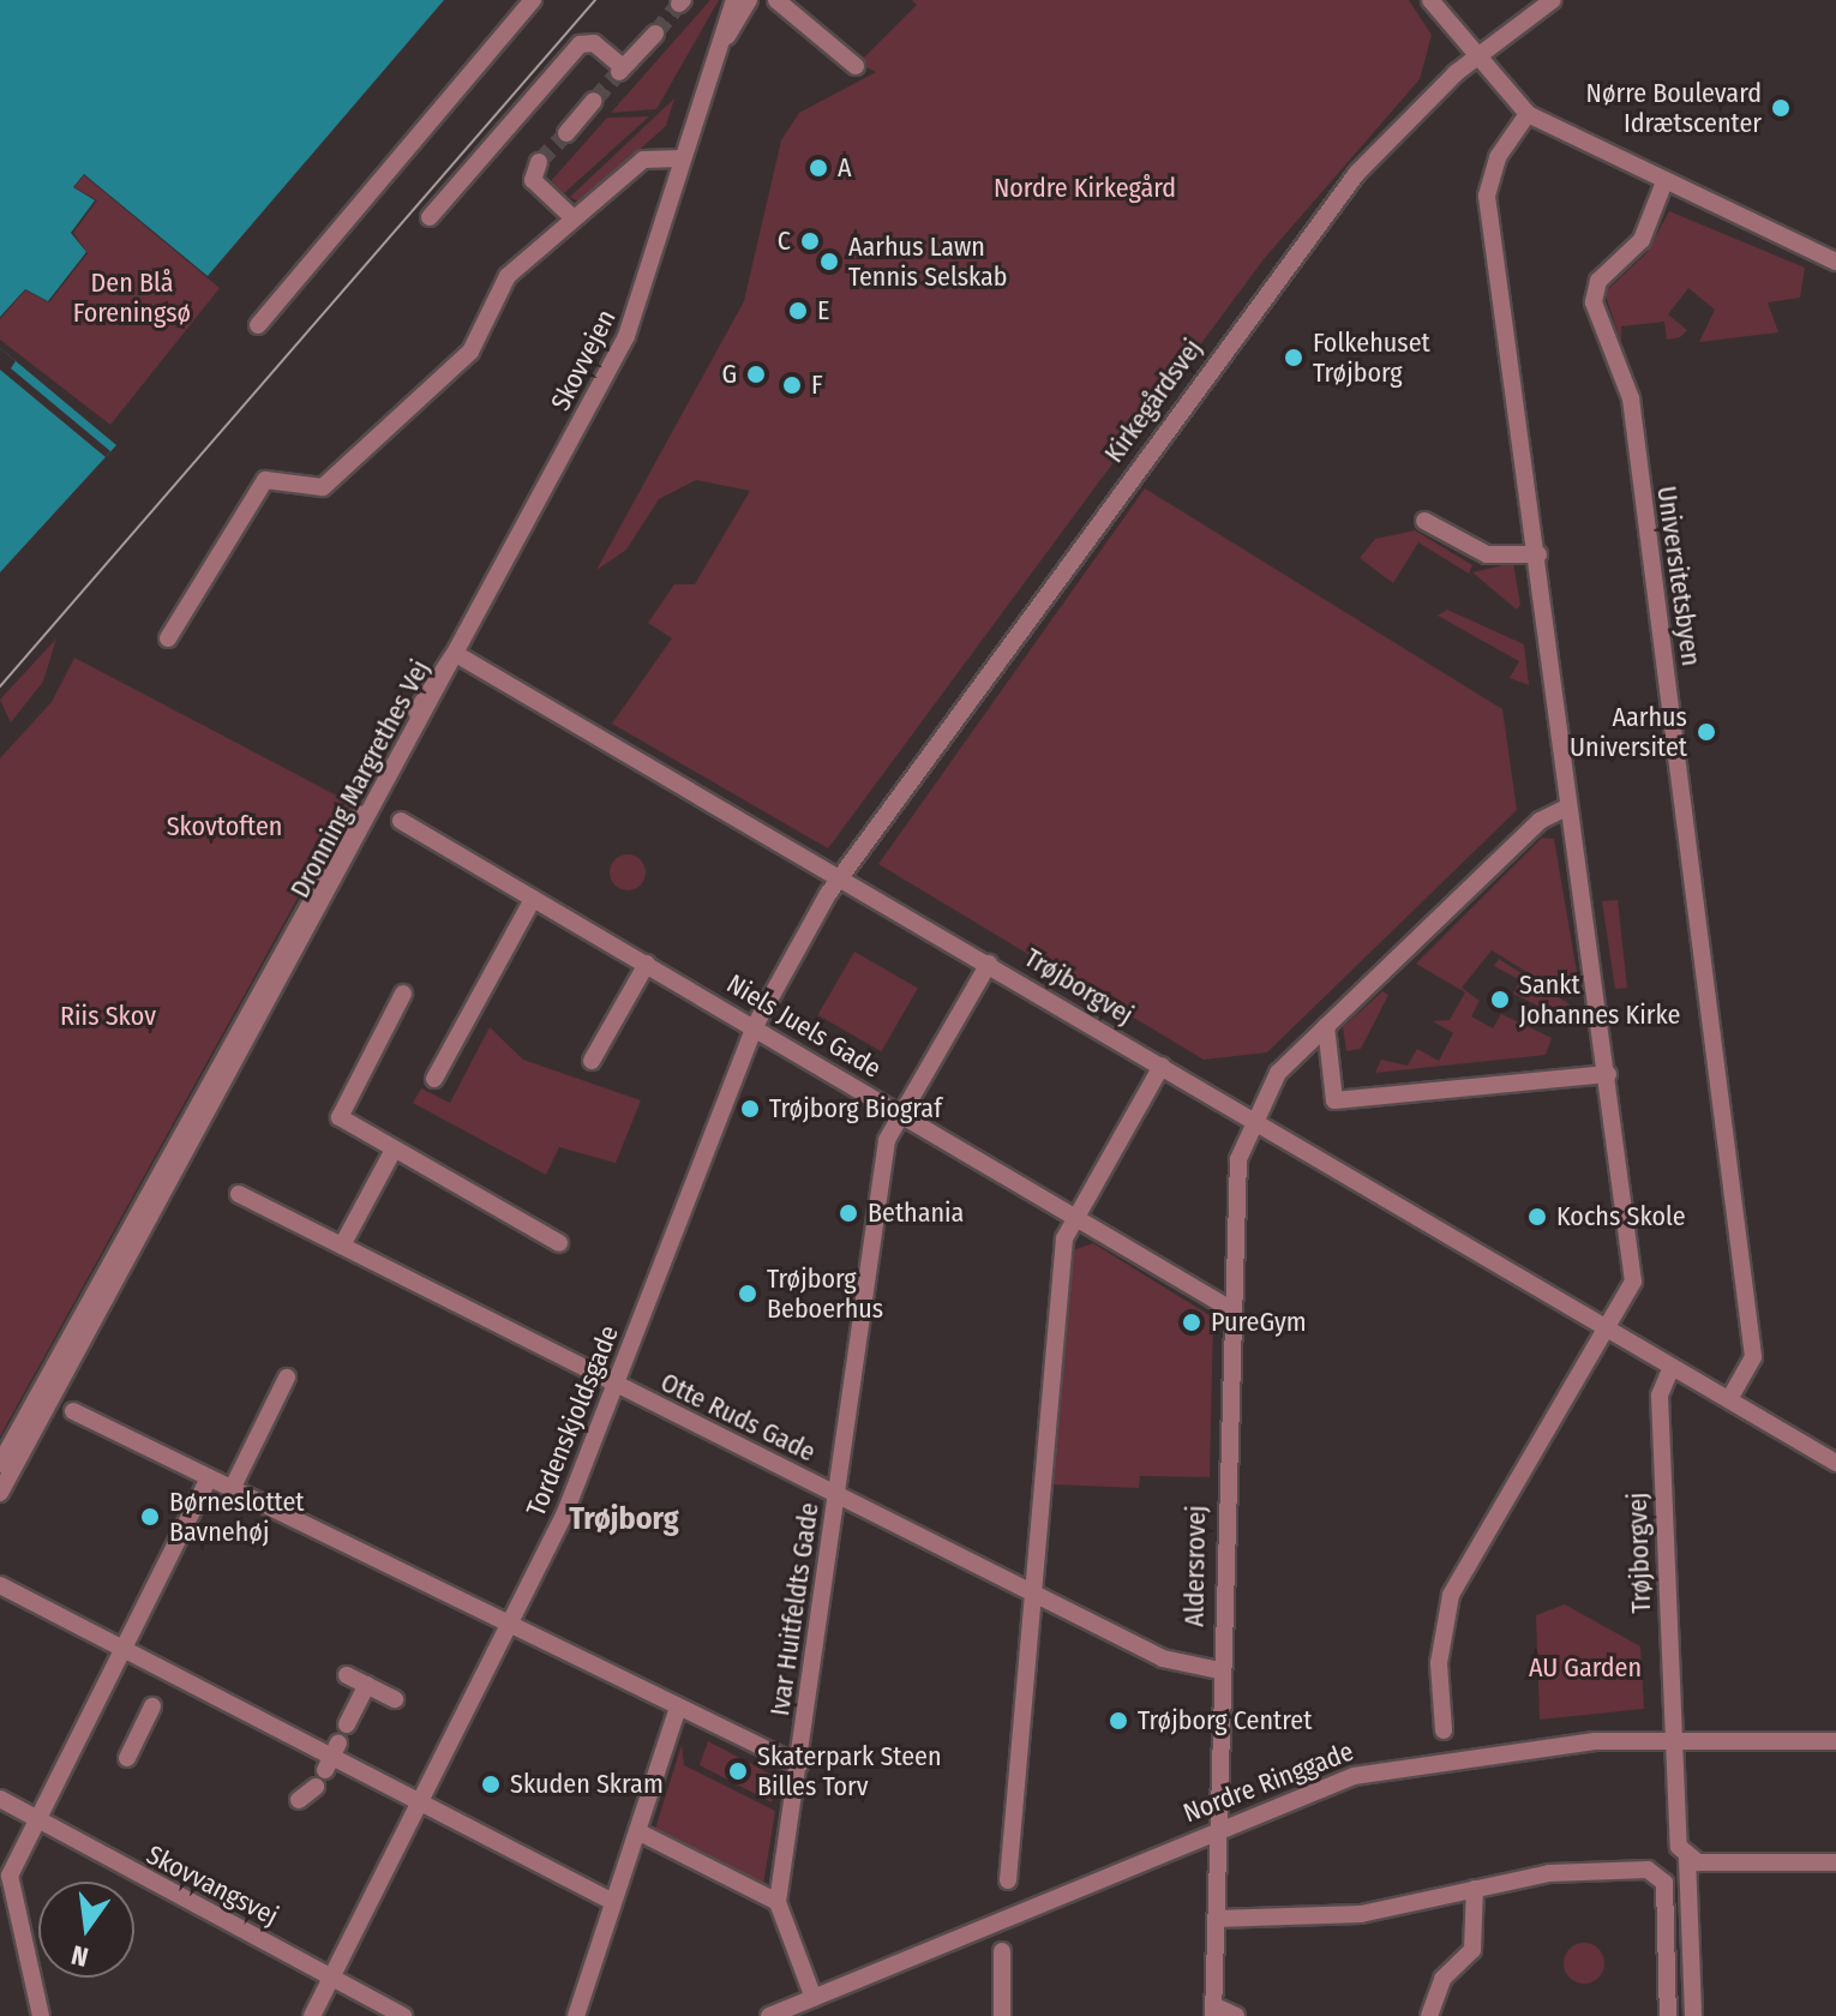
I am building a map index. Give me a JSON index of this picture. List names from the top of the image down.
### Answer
{
  "streets": {
    "street": [
      "Skovvejen",
      "Kirkegårdsvej",
      "Universitetsbyen",
      "Dronning Margrethes Vej",
      "Trøjborgvej",
      "Niels Juels Gade",
      "Otte Ruds Gade",
      "Tordenskjoldsgade",
      "Aldersrovej",
      "Ivar Huitfeldts Gade",
      "Nordre Ringgade",
      "Skovvangsvej"
    ]
  },
  "crossings": [
    ["Skovvejen", "Dronning Margrethes Vej"],
    ["Skovvejen", "Trøjborgvej"],
    ["Kirkegårdsvej", "Trøjborgvej"],
    ["Kirkegårdsvej", "Tordenskjoldsgade"],
    ["Universitetsbyen", "Trøjborgvej"],
    ["Dronning Margrethes Vej", "Trøjborgvej"],
    ["Trøjborgvej", "Tordenskjoldsgade"],
    ["Trøjborgvej", "Aldersrovej"],
    ["Trøjborgvej", "Ivar Huitfeldts Gade"],
    ["Trøjborgvej", "Nordre Ringgade"],
    ["Niels Juels Gade", "Tordenskjoldsgade"],
    ["Niels Juels Gade", "Aldersrovej"],
    ["Niels Juels Gade", "Ivar Huitfeldts Gade"],
    ["Otte Ruds Gade", "Tordenskjoldsgade"],
    ["Otte Ruds Gade", "Aldersrovej"],
    ["Otte Ruds Gade", "Ivar Huitfeldts Gade"],
    ["Tordenskjoldsgade", "Skovvangsvej"],
    ["Aldersrovej", "Nordre Ringgade"],
    ["Ivar Huitfeldts Gade", "Nordre Ringgade"]
  ],
  "districts": ["Trøjborg"],
  "parks": [
    "Nordre Kirkegård",
    "Den Blå Foreningsø",
    "Skovtoften",
    "Riis Skov",
    "AU Garden"
  ],
  "places": [
    "Nørre Boulevard Idrætscenter",
    "A",
    "C",
    "Aarhus Lawn Tennis Selskab",
    "E",
    "Folkehuset Trøjborg",
    "G",
    "F",
    "Aarhus Universitet",
    "Sankt Johannes Kirke",
    "Trøjborg Biograf",
    "Bethania",
    "Kochs Skole",
    "Trøjborg Beboerhus",
    "PureGym",
    "Børneslottet Bavnehøj",
    "Trøjborg Centret",
    "Skaterpark Steen Billes Torv",
    "Skuden Skram"
  ],
  "north": "bottom"
}
